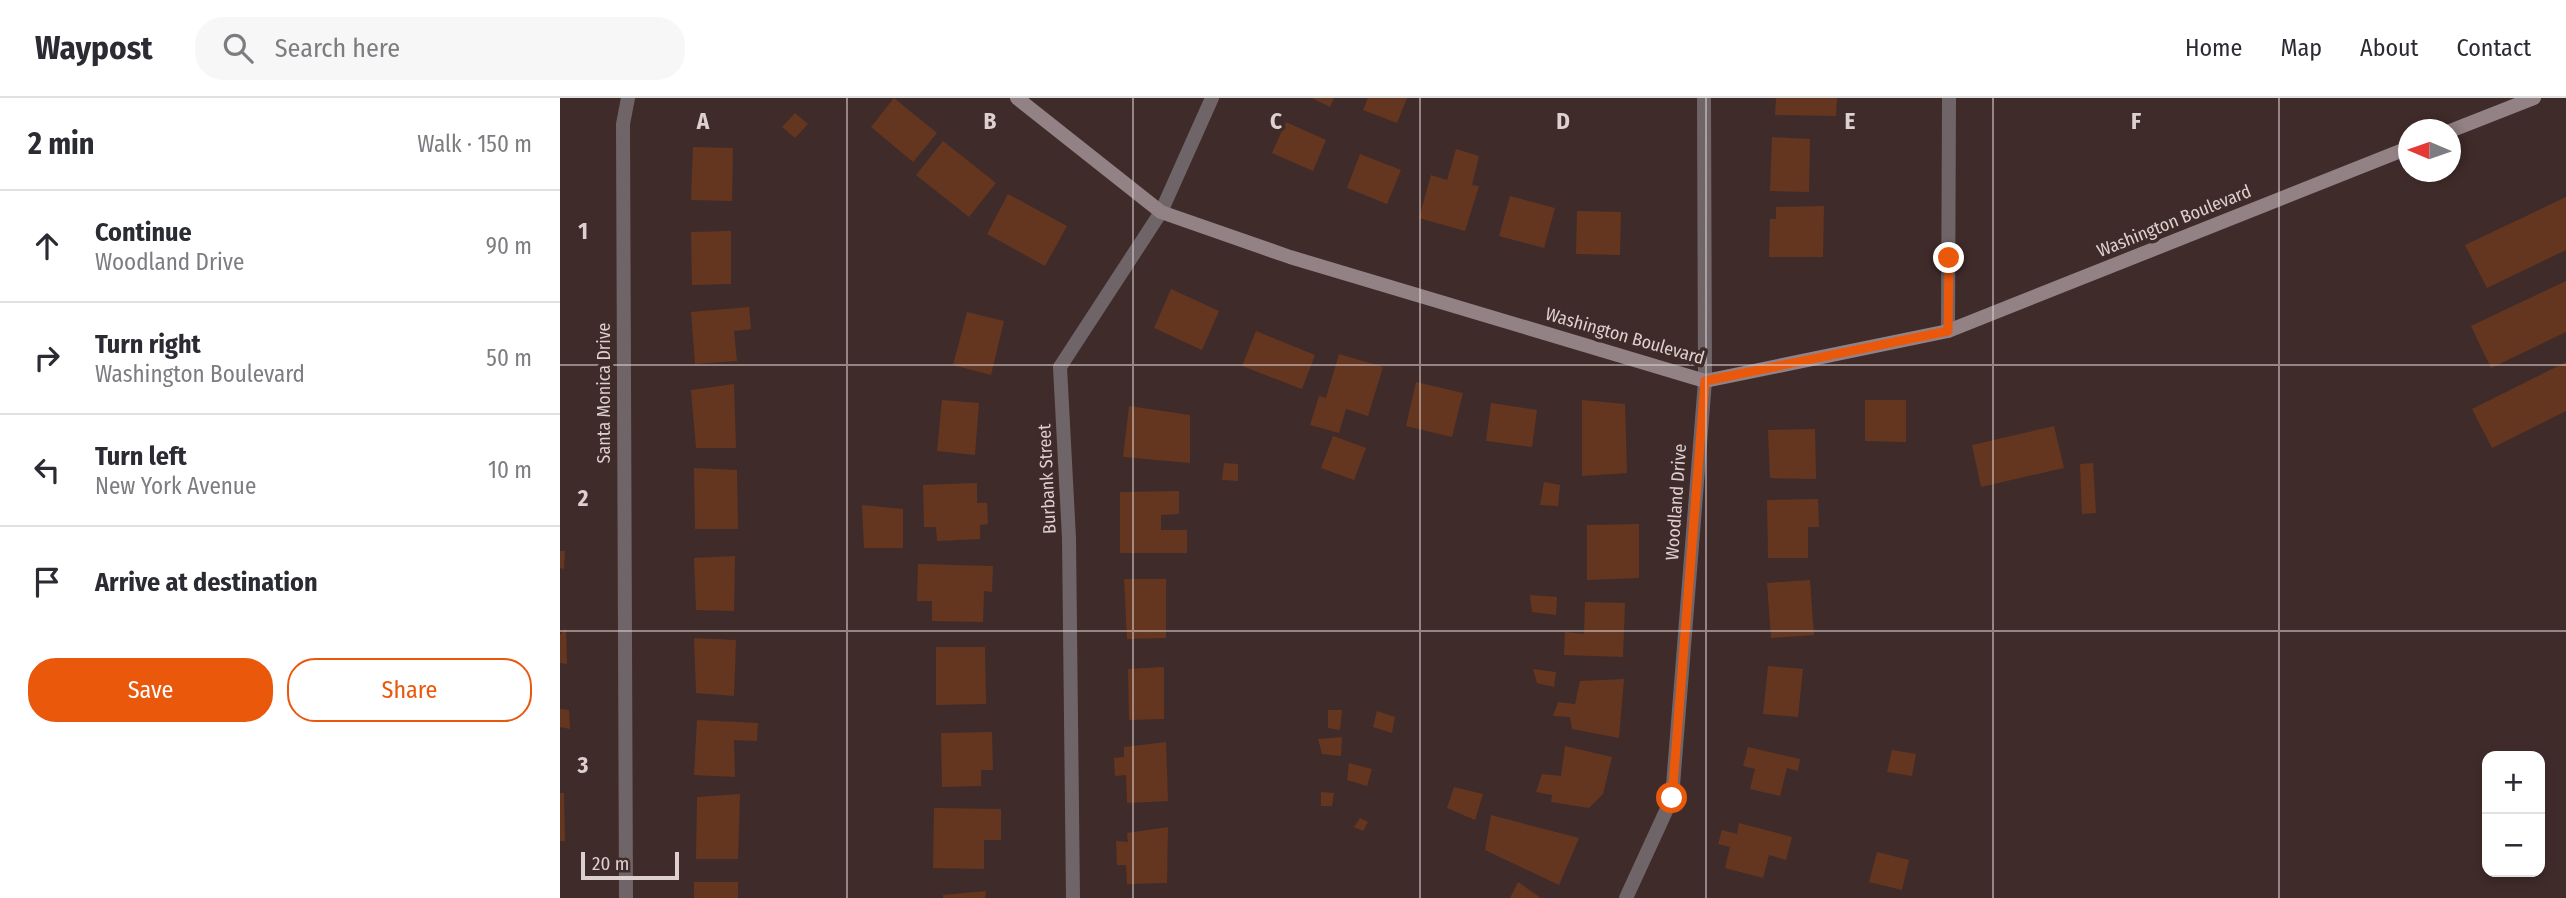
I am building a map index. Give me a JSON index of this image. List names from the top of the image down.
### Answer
{
  "streets": {
    "street": [
      "Washington Boulevard",
      "Santa Monica Drive",
      "Burbank Street",
      "Woodland Drive"
    ]
  },
  "crossings": [
    ["Washington Boulevard", "Burbank Street"],
    ["Washington Boulevard", "Woodland Drive"]
  ],
  "scale_bar": "20 m",
  "north": "left",
  "page": {
    "header": "Waypost",
    "search": "Search here",
    "nav": [
      "Home",
      "Map",
      "About",
      "Contact"
    ],
    "heading": ["2 min", "Walk · 150 m"],
    "list": [
      ["Continue", "Woodland Drive", "90 m"],
      ["Turn right", "Washington Boulevard", "50 m"],
      ["Turn left", "New York Avenue", "10 m"],
      "Arrive at destination"
    ],
    "buttons": ["Save", "Share"],
    "map_buttons": ["+", "−"],
    "scale": "20 m"
  },
  "grid": {
    "columns": [
      "A",
      "B",
      "C",
      "D",
      "E",
      "F"
    ],
    "rows": ["1", "2", "3"]
  }
}
